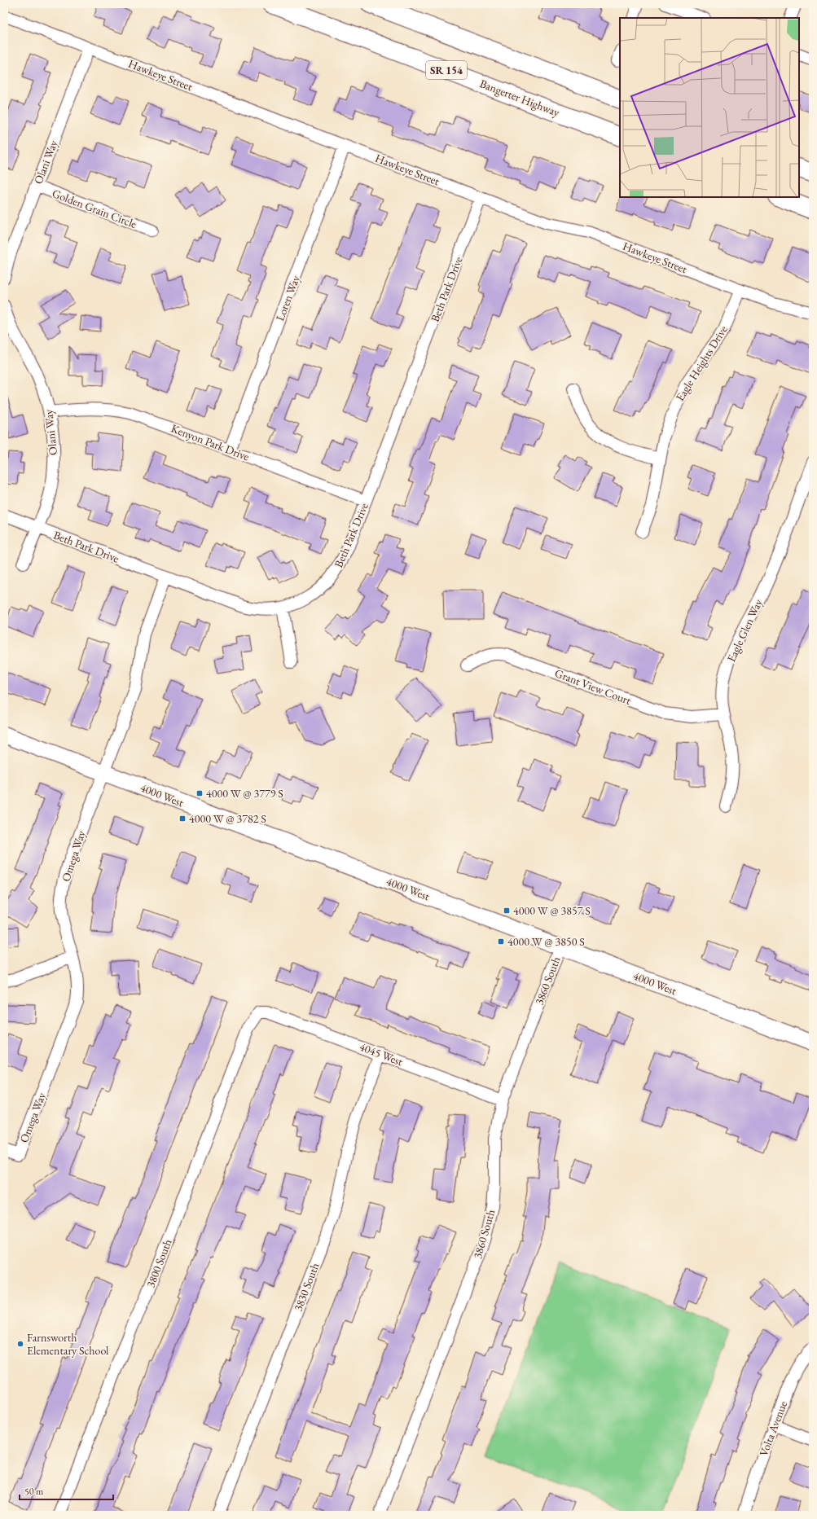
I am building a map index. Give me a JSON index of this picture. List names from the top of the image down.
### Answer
{
  "streets": {
    "highway": ["SR 154", "Bangerter Highway"],
    "street": [
      "Hawkeye Street",
      "Olani Way",
      "Golden Grain Circle",
      "Beth Park Drive",
      "Loren Way",
      "Eagle Heights Drive",
      "Kenyon Park Drive",
      "Eagle Glen Way",
      "Grant View Court",
      "4000 West",
      "Omega Way",
      "3860 South",
      "4045 West",
      "3800 South",
      "3830 South",
      "Volta Avenue"
    ]
  },
  "crossings": [
    ["Hawkeye Street", "Olani Way"],
    ["Hawkeye Street", "Beth Park Drive"],
    ["Hawkeye Street", "Loren Way"],
    ["Hawkeye Street", "Eagle Heights Drive"],
    ["Olani Way", "Golden Grain Circle"],
    ["Olani Way", "Beth Park Drive"],
    ["Olani Way", "Kenyon Park Drive"],
    ["Beth Park Drive", "Kenyon Park Drive"],
    ["Beth Park Drive", "Omega Way"],
    ["Loren Way", "Kenyon Park Drive"],
    ["Eagle Glen Way", "Grant View Court"],
    ["4000 West", "Omega Way"],
    ["4000 West", "3860 South"],
    ["3860 South", "4045 West"],
    ["4045 West", "3800 South"],
    ["4045 West", "3830 South"]
  ],
  "places": {
    "transit": [
      "4000 W @ 3779 S",
      "4000 W @ 3782 S",
      "4000 W @ 3857 S",
      "4000 W @ 3850 S"
    ],
    "other": ["Farnsworth Elementary School"]
  },
  "scale_bar": "50 m"
}
